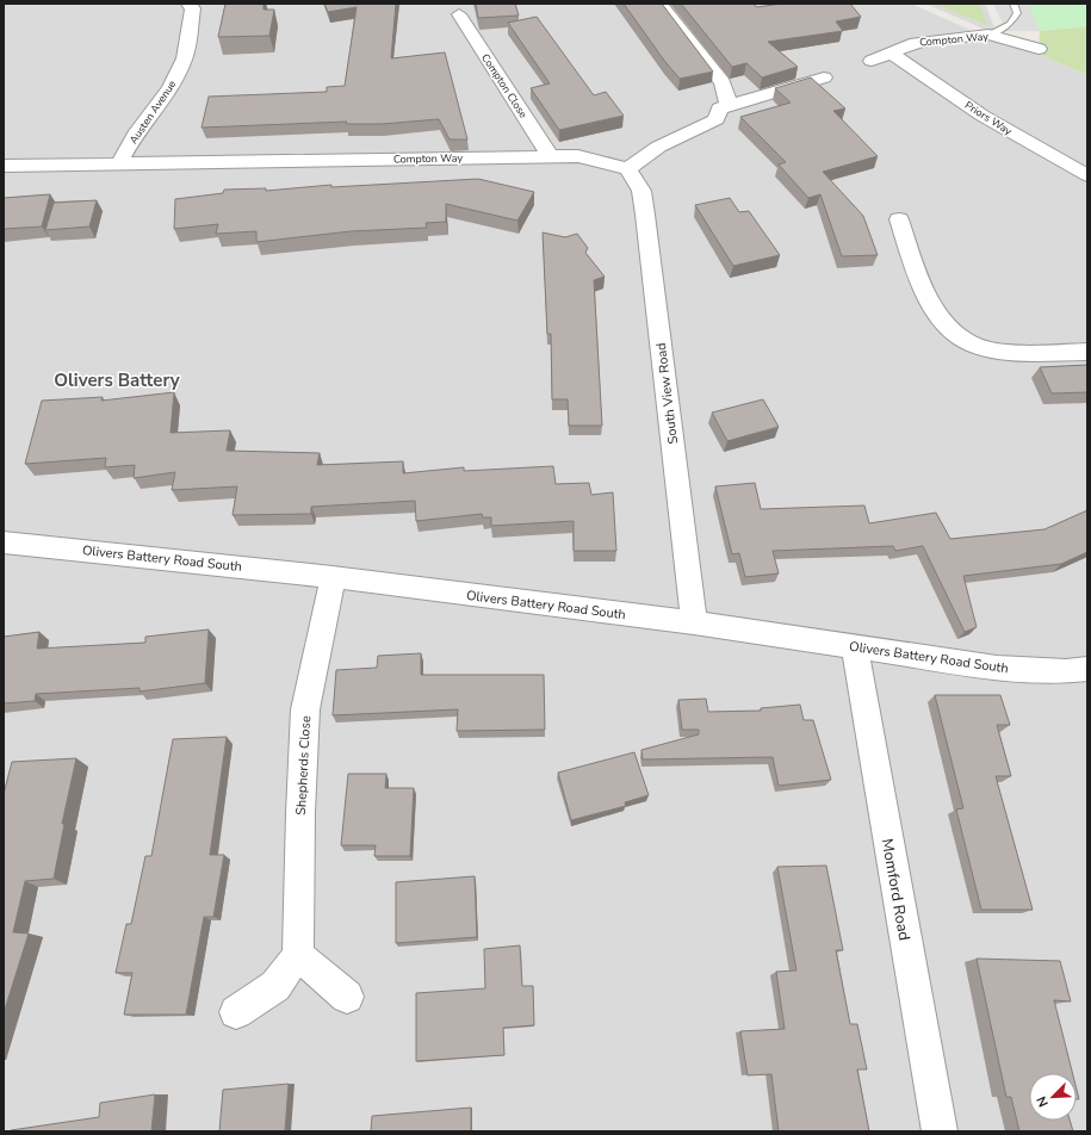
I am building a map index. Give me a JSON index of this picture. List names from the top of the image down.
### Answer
{
  "streets": {
    "street": [
      "Compton Way",
      "Compton Close",
      "Austen Avenue",
      "Priors Way",
      "South View Road",
      "Olivers Battery Road South",
      "Shepherds Close",
      "Momford Road"
    ]
  },
  "crossings": [
    ["Compton Way", "Compton Close"],
    ["Compton Way", "Austen Avenue"],
    ["Compton Way", "Priors Way"],
    ["Compton Way", "South View Road"],
    ["South View Road", "Olivers Battery Road South"],
    ["Olivers Battery Road South", "Shepherds Close"],
    ["Olivers Battery Road South", "Momford Road"]
  ],
  "districts": ["Olivers Battery"],
  "north": "bottom left"
}
